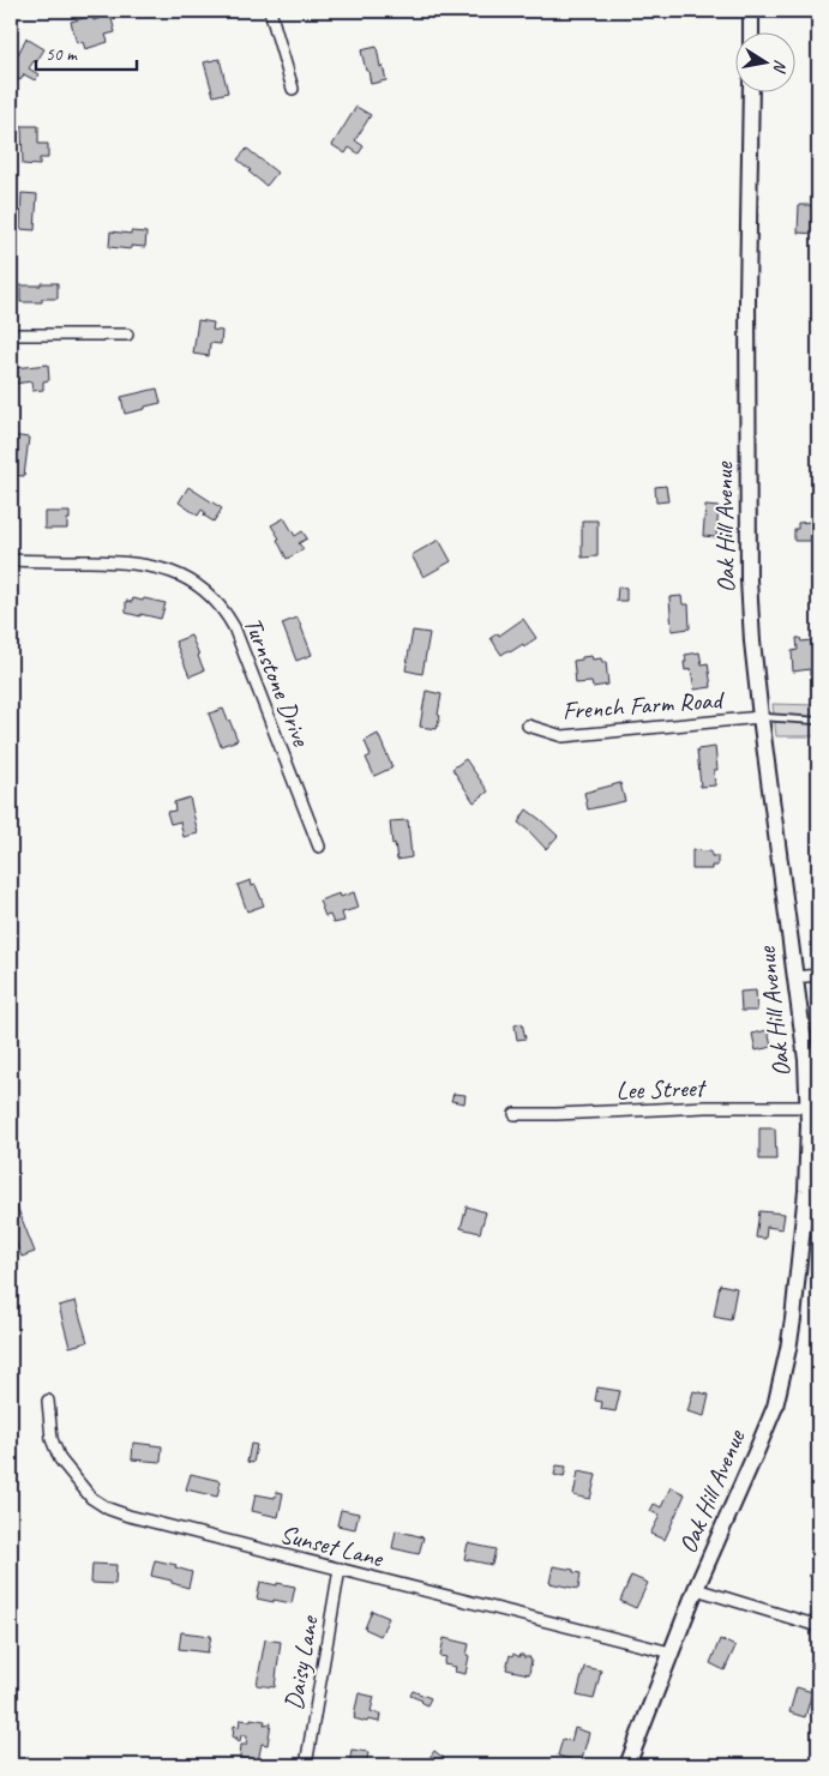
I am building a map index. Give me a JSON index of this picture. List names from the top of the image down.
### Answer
{
  "streets": {
    "main road": ["Oak Hill Avenue"],
    "street": [
      "Turnstone Drive",
      "French Farm Road",
      "Lee Street",
      "Sunset Lane",
      "Daisy Lane"
    ]
  },
  "crossings": [
    ["Oak Hill Avenue", "French Farm Road"],
    ["Oak Hill Avenue", "Lee Street"],
    ["Oak Hill Avenue", "Sunset Lane"],
    ["Sunset Lane", "Daisy Lane"]
  ],
  "scale_bar": "50 m",
  "north": "right"
}
